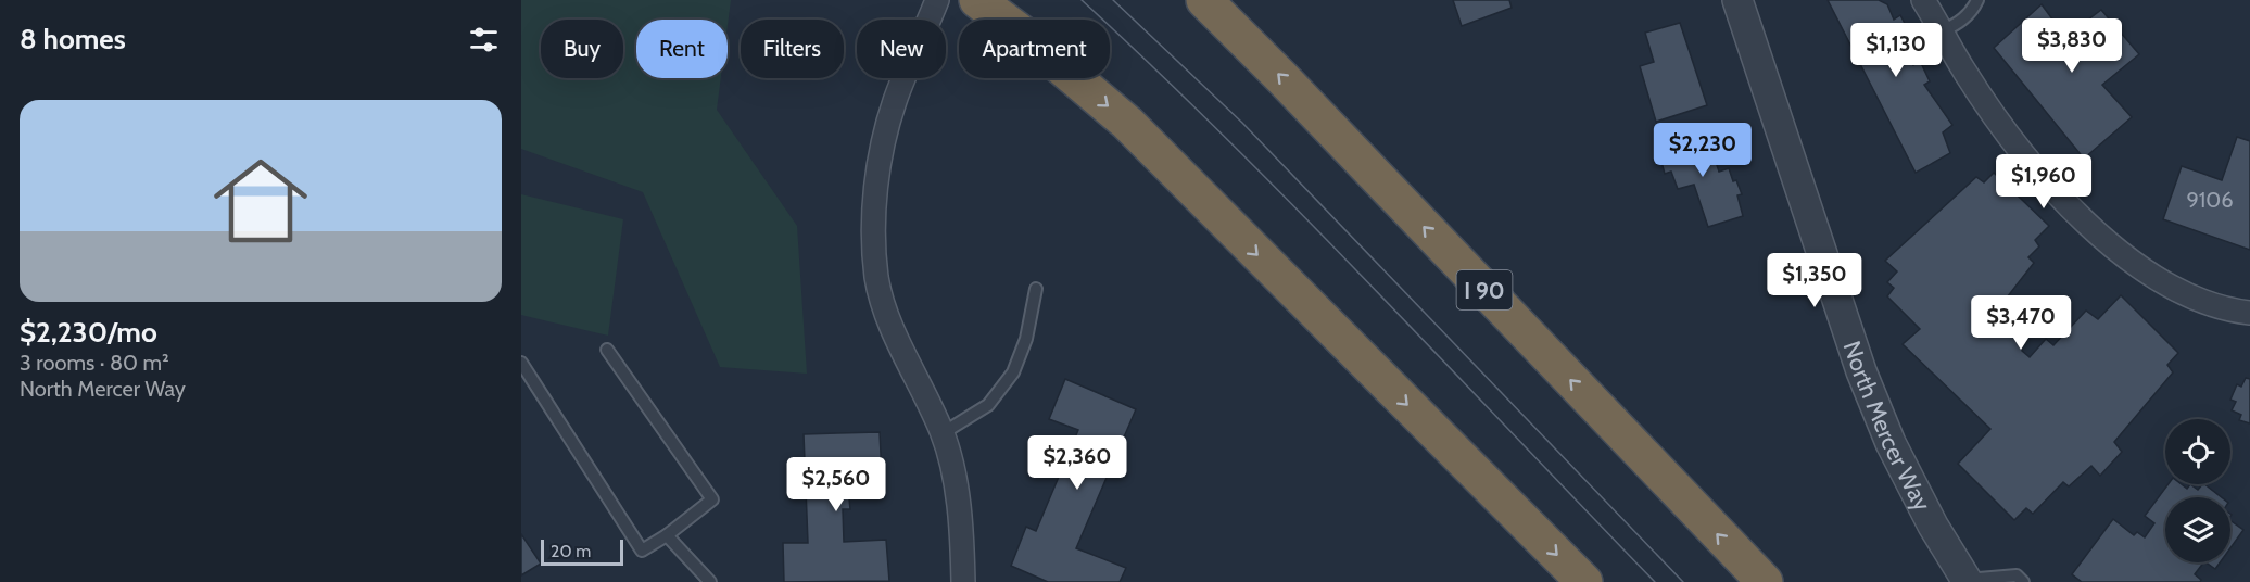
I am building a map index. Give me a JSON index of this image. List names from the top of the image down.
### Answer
{
  "streets": {
    "highway": ["I 90"],
    "street": ["North Mercer Way"]
  },
  "house_numbers": ["9106"],
  "scale_bar": "20 m",
  "page": {
    "heading": "8 homes",
    "price": [
      "$3,830",
      "$1,130",
      "$2,230",
      "$1,960",
      "$1,350",
      "$3,470",
      "$2,360",
      "$2,560"
    ],
    "chip": [
      "Buy",
      "Rent",
      "Filters",
      "New",
      "Apartment"
    ],
    "list": [
      {
        "name": "$2,230/mo",
        "note": "3 rooms · 80 m² · North Mercer Way"
      }
    ],
    "scale": "20 m"
  }
}
